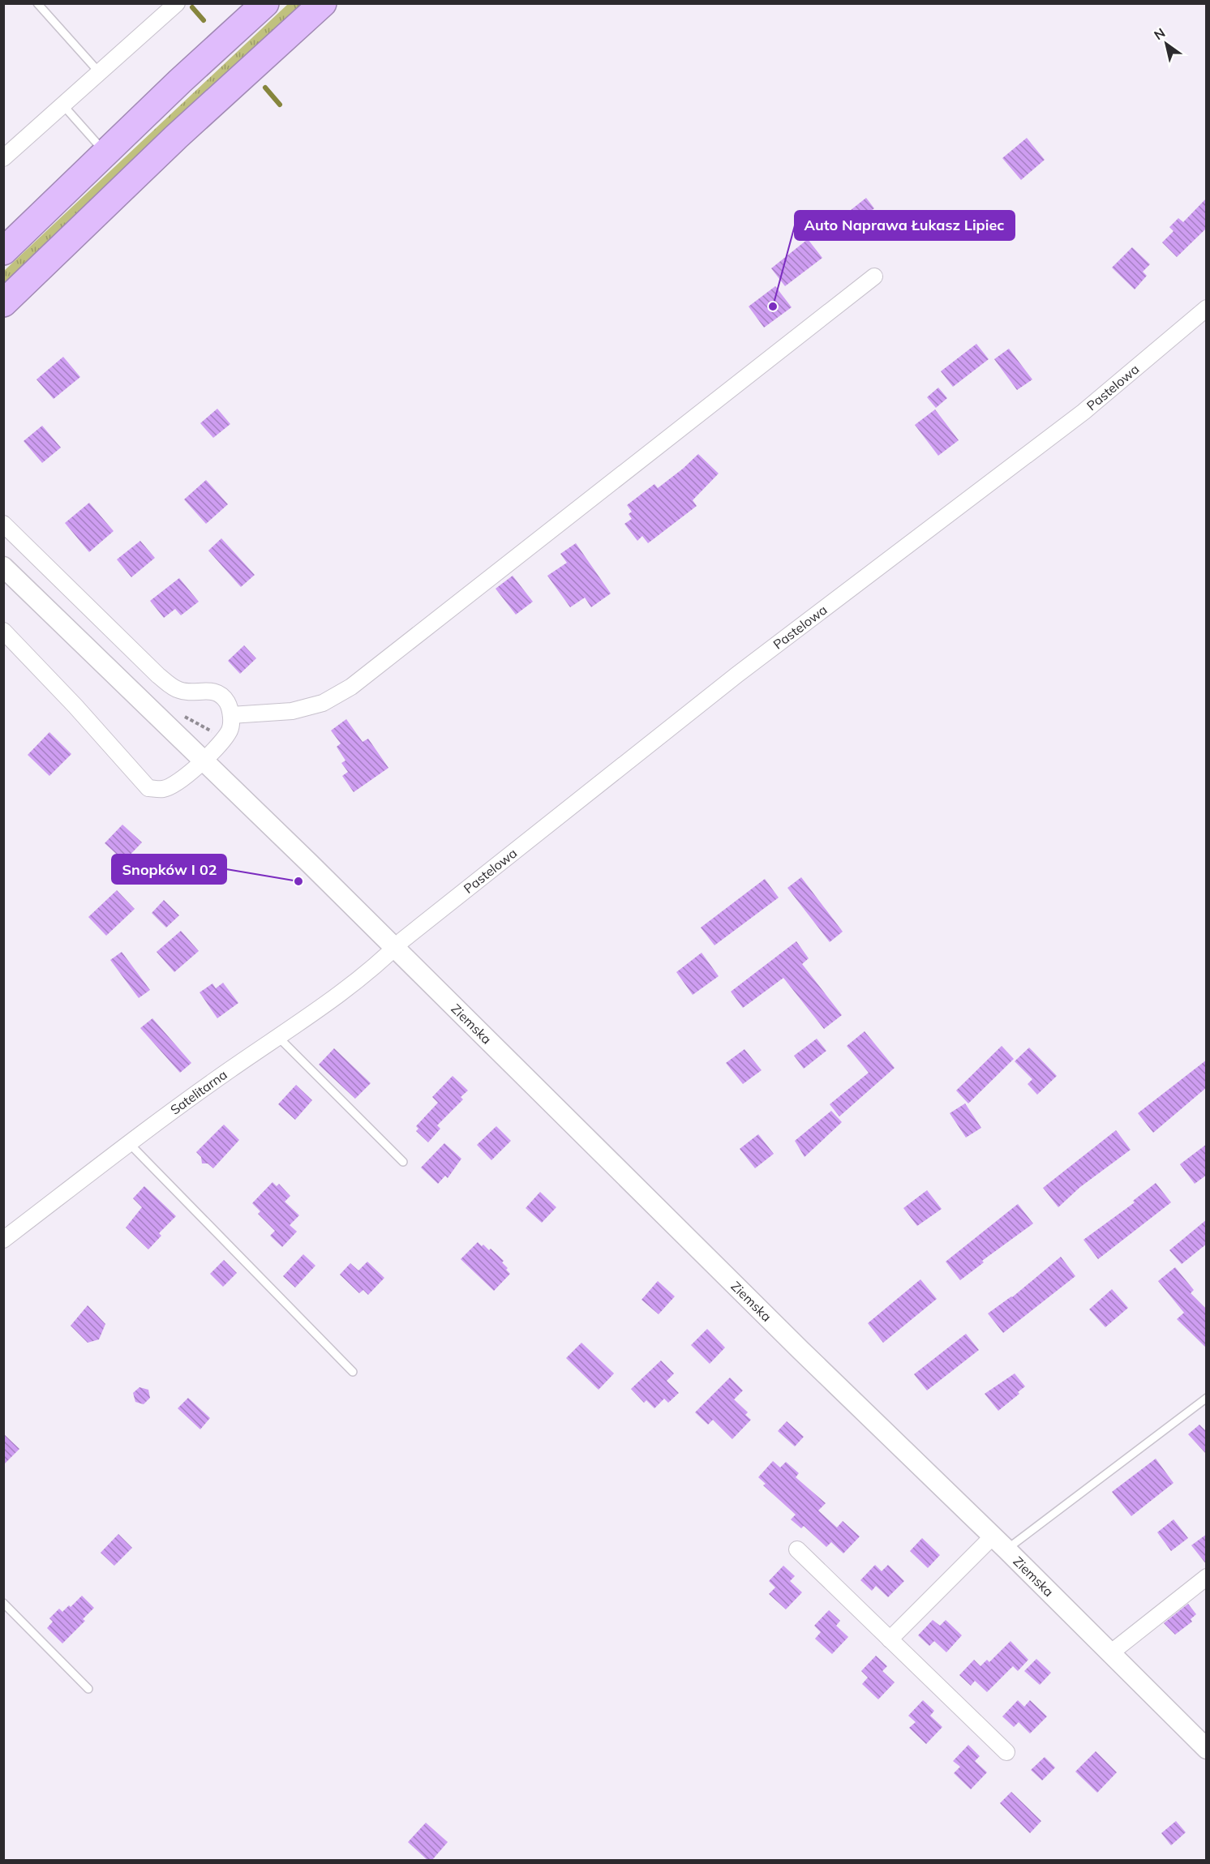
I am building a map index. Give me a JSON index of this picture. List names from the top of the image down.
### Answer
{
  "streets": {
    "street": ["Pastelowa", "Ziemska", "Satelitarna"]
  },
  "crossings": [
    ["Pastelowa", "Ziemska"],
    ["Pastelowa", "Satelitarna"],
    ["Ziemska", "Satelitarna"]
  ],
  "places": ["Auto Naprawa Łukasz Lipiec", "Snopków I 02"],
  "north": "top left"
}
